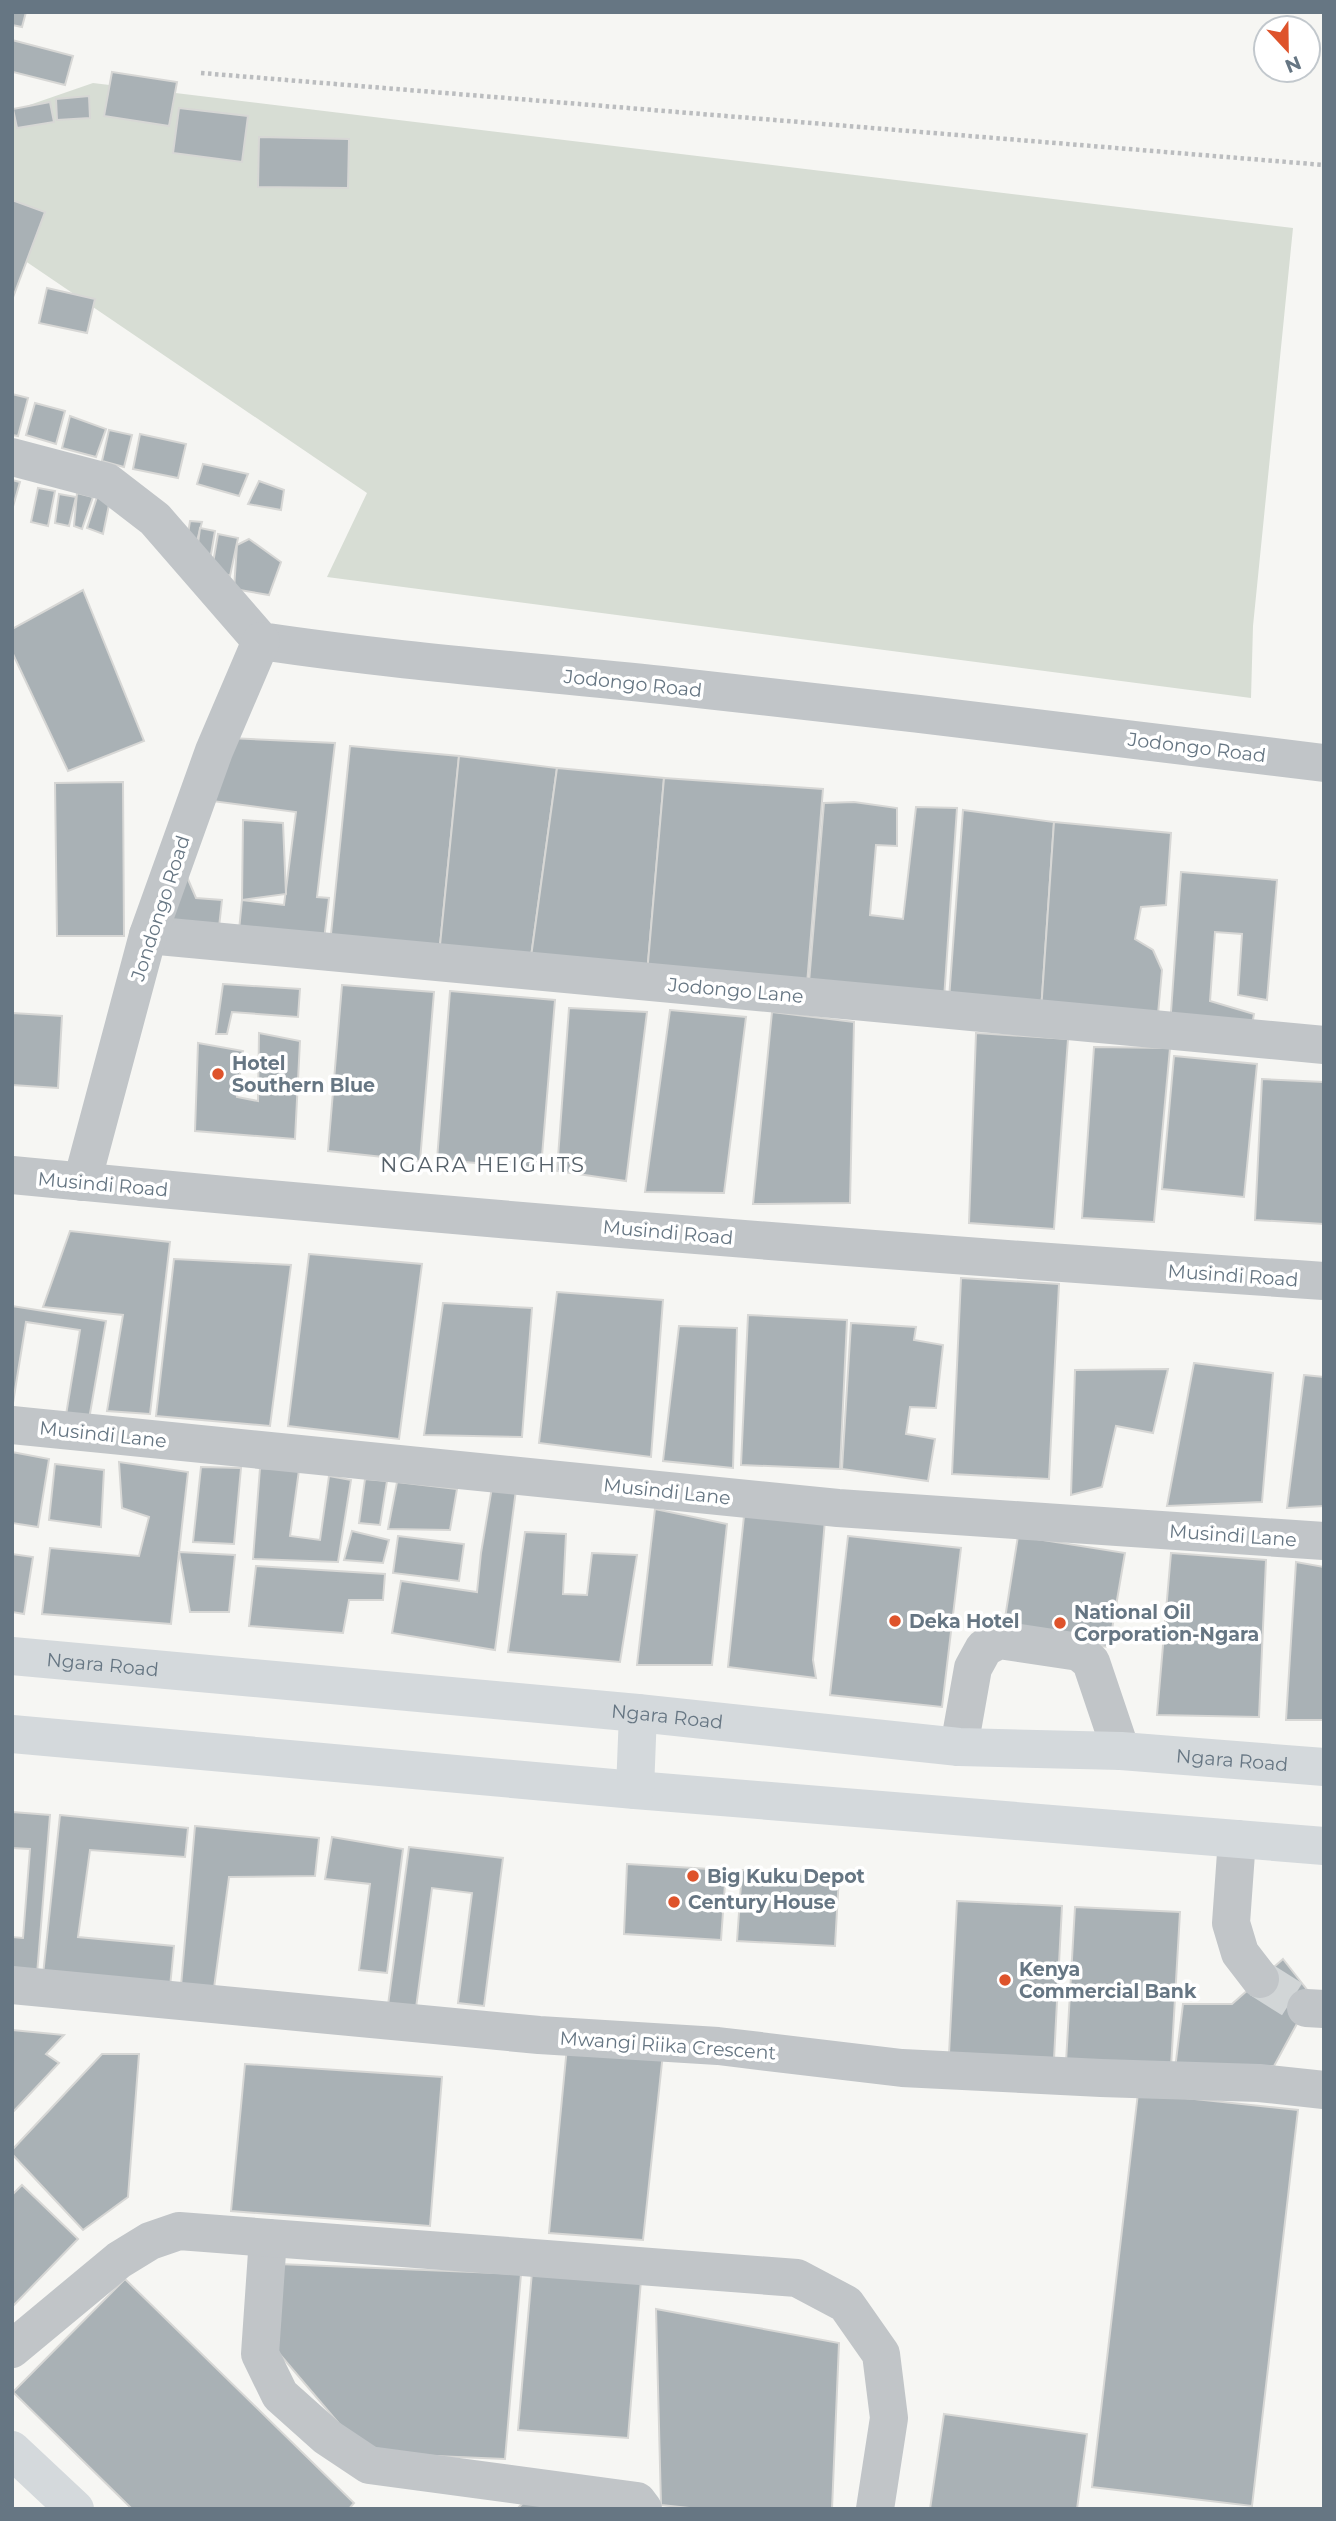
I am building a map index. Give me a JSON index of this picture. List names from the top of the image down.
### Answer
{
  "streets": {
    "main road": ["Ngara Road"],
    "street": [
      "Jodongo Road",
      "Jondongo Road",
      "Jodongo Lane",
      "Musindi Road",
      "Musindi Lane",
      "Mwangi Riika Crescent"
    ]
  },
  "crossings": [
    ["Jodongo Road", "Jondongo Road"],
    ["Jondongo Road", "Jodongo Lane"],
    ["Jondongo Road", "Musindi Road"]
  ],
  "districts": ["NGARA HEIGHTS"],
  "places": [
    "Hotel Southern Blue",
    "Deka Hotel",
    "National Oil Corporation-Ngara",
    "Big Kuku Depot",
    "Century House",
    "Kenya Commercial Bank"
  ],
  "north": "bottom"
}
